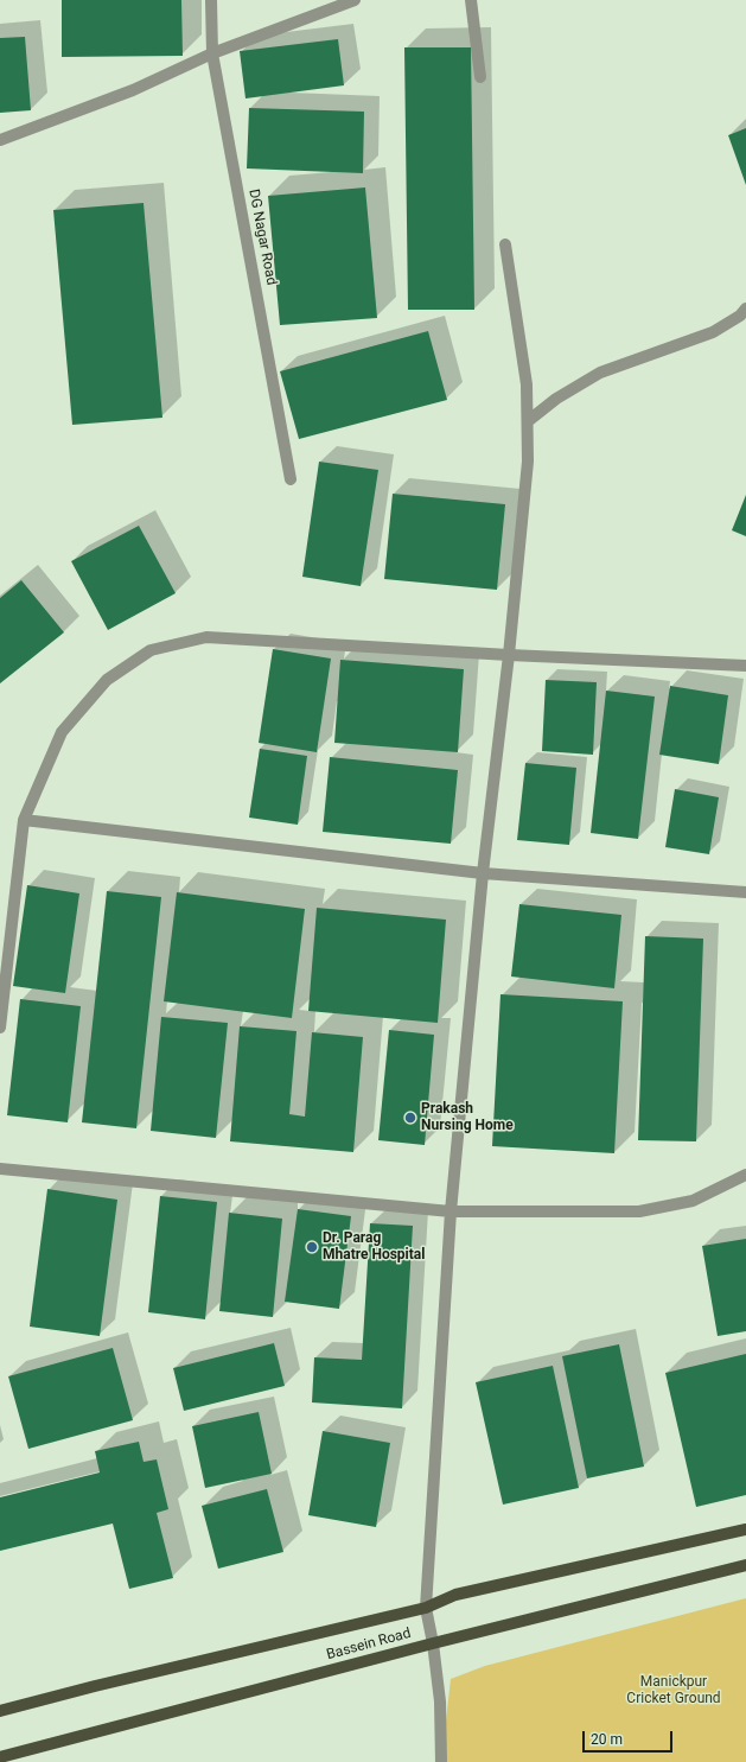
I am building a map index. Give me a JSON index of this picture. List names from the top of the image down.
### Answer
{
  "streets": {
    "main road": ["Bassein Road"],
    "street": ["DG Nagar Road"]
  },
  "parks": ["Manickpur Cricket Ground"],
  "places": ["Prakash Nursing Home", "Dr. Parag Mhatre Hospital"],
  "scale_bar": "20 m"
}
